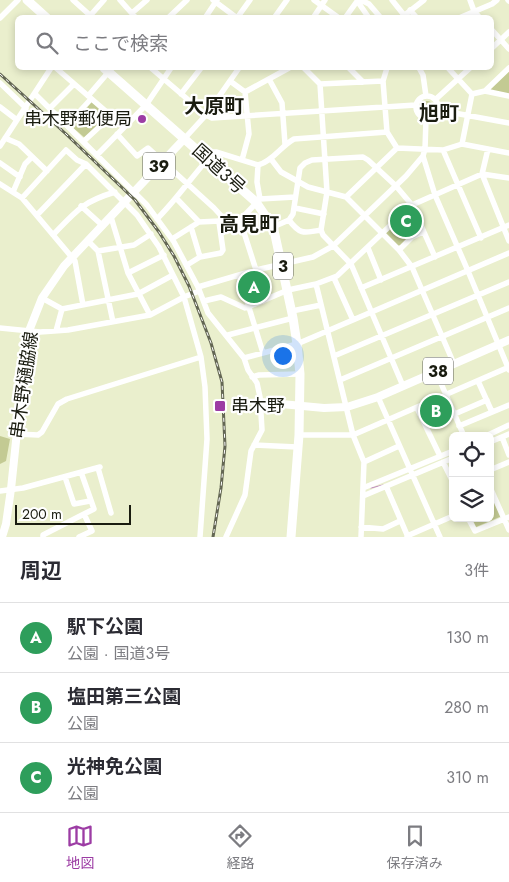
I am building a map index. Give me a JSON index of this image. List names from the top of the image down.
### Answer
{
  "streets": {
    "highway": ["国道3号", "3"],
    "main road": ["39", "38", "串木野樋脇線"]
  },
  "crossings": [
    ["国道3号", "38"],
    ["国道3号", "串木野樋脇線"]
  ],
  "districts": ["大原町", "旭町", "高見町"],
  "places": {
    "other": ["串木野郵便局"],
    "transit": ["串木野"]
  },
  "scale_bar": "200 m",
  "page": {
    "search": "ここで検索",
    "pins": ["C", "A", "B"],
    "scale": "200 m",
    "heading": ["周辺", "3件"],
    "list": [
      {
        "mark": "A",
        "name": "駅下公園",
        "note": "公園 · 国道3号",
        "value": "130 m"
      },
      {
        "mark": "B",
        "name": "塩田第三公園",
        "note": "公園",
        "value": "280 m"
      },
      {
        "mark": "C",
        "name": "光神免公園",
        "note": "公園",
        "value": "310 m"
      }
    ],
    "nav": ["地図", "経路", "保存済み"]
  }
}
